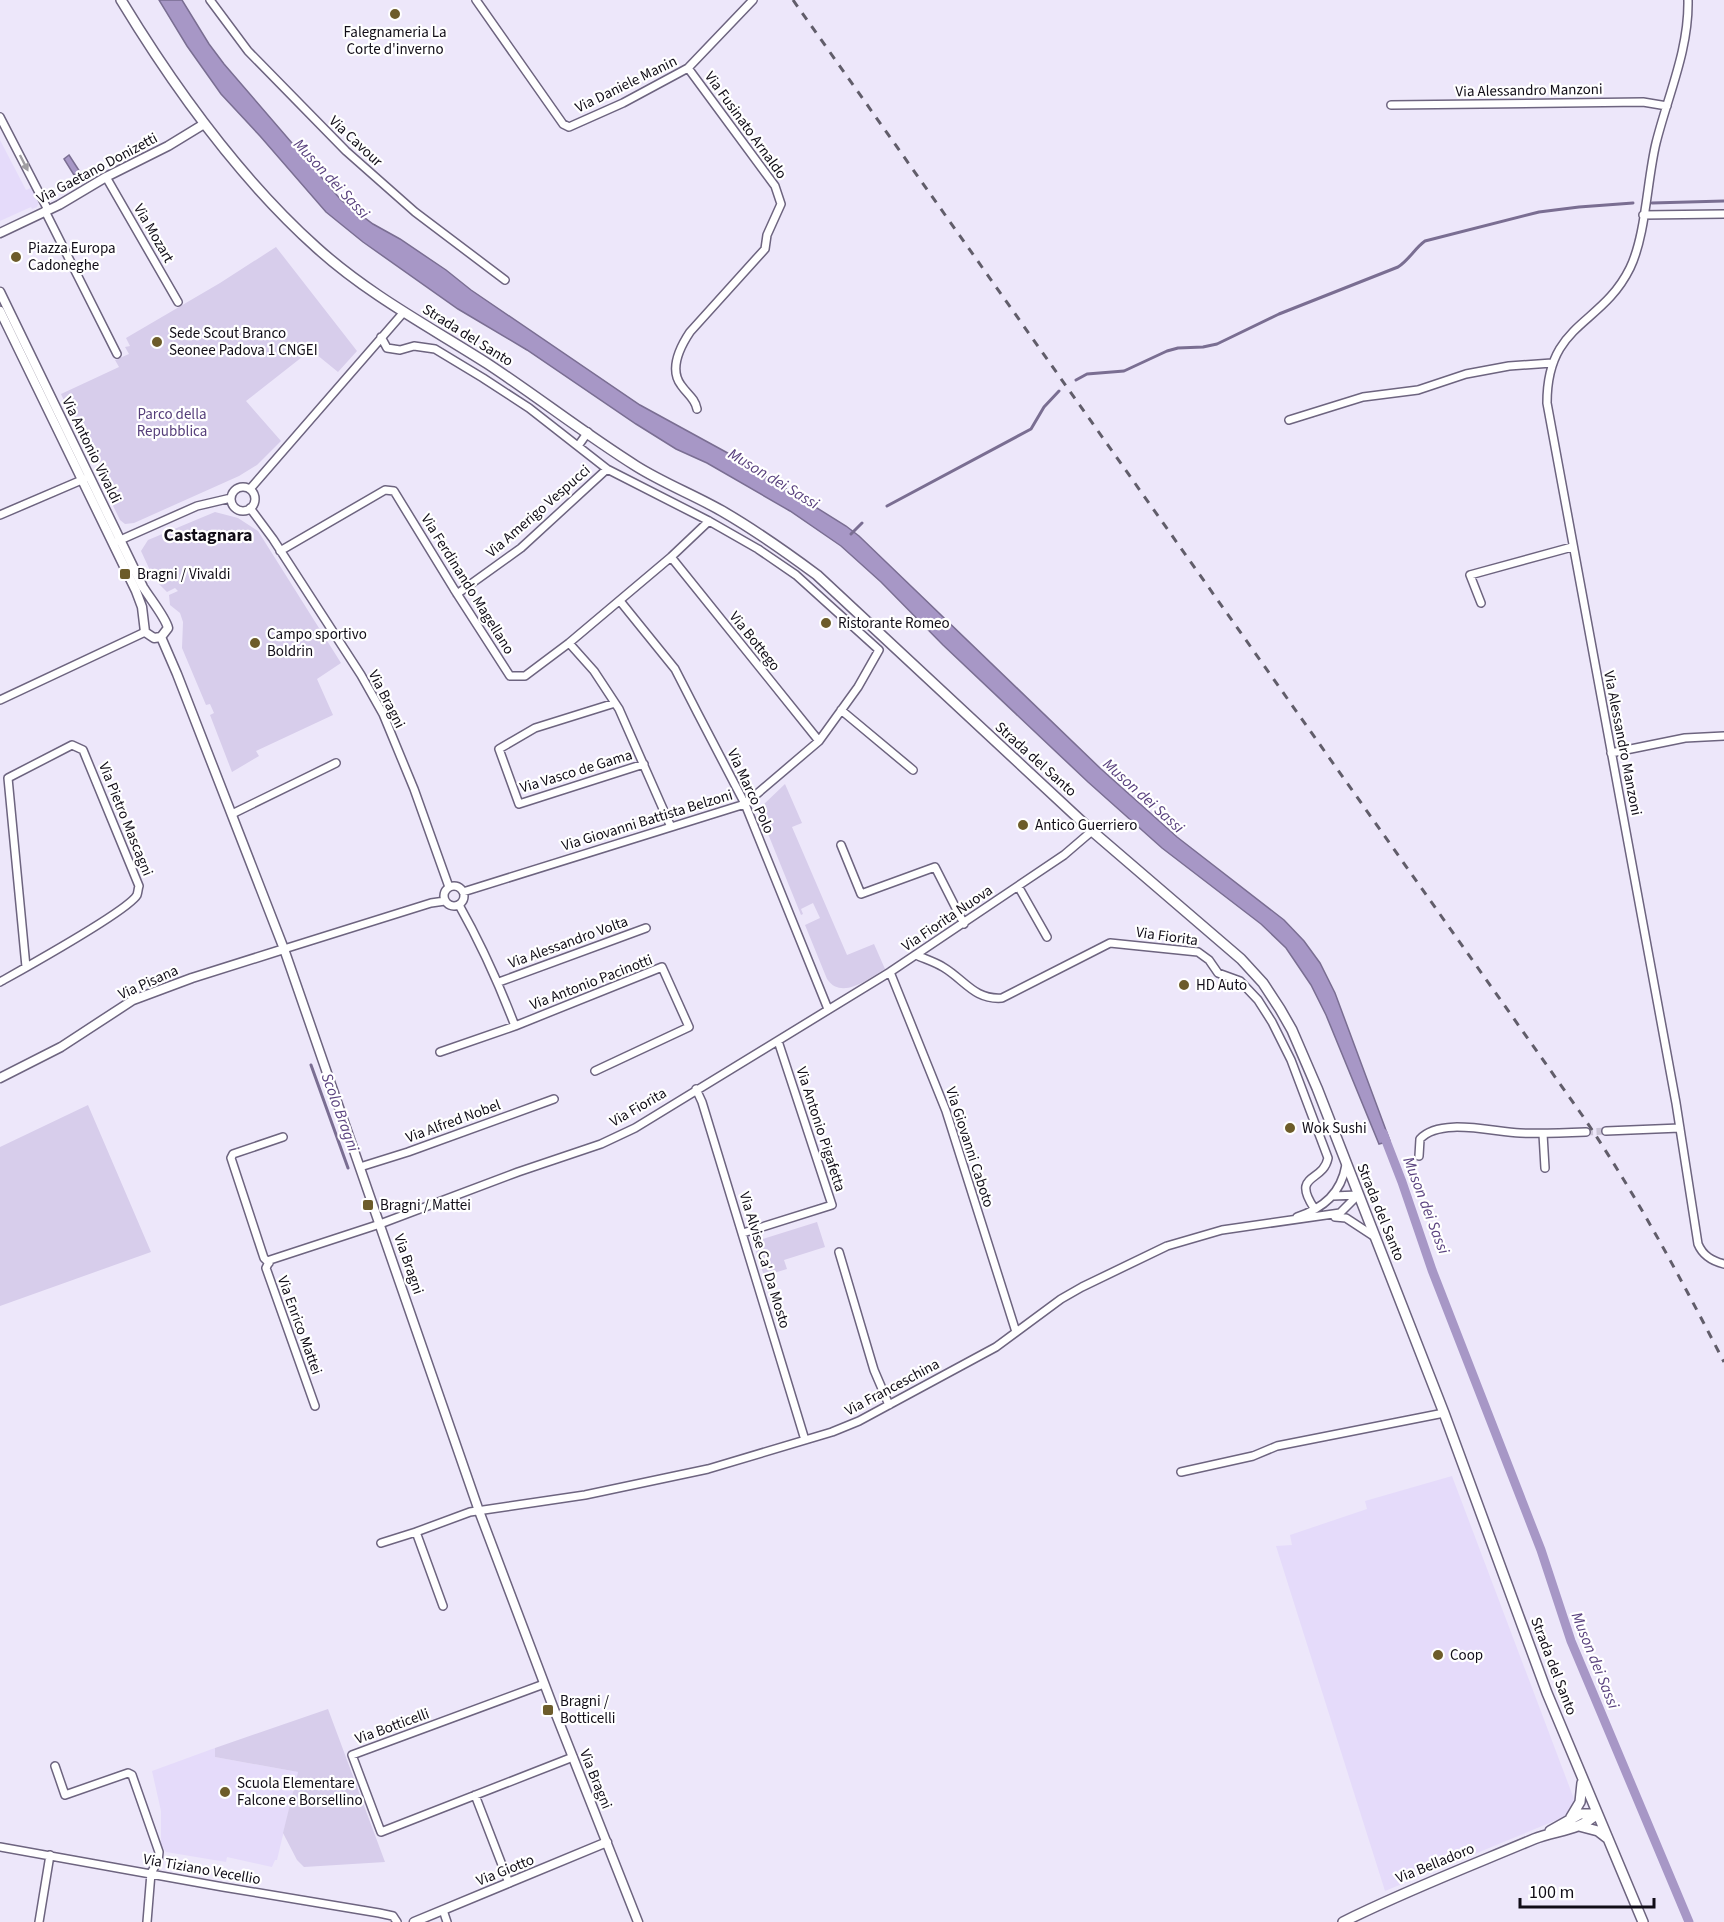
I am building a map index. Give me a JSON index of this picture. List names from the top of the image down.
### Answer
{
  "streets": {
    "main road": ["Strada del Santo", "Via Belladoro"],
    "street": [
      "Via Daniele Manin",
      "Via Alessandro Manzoni",
      "Via Fusinato Arnaldo",
      "Via Cavour",
      "Via Gaetano Donizetti",
      "Via Mozart",
      "Via Antonio Vivaldi",
      "Via Amerigo Vespucci",
      "Via Ferdinando Magellano",
      "Via Bottego",
      "Via Bragni",
      "Via Vasco de Gama",
      "Via Marco Polo",
      "Via Pietro Mascagni",
      "Via Giovanni Battista Belzoni",
      "Via Fiorita Nuova",
      "Via Fiorita",
      "Via Alessandro Volta",
      "Via Pisana",
      "Via Antonio Pacinotti",
      "Via Alfred Nobel",
      "Via Antonio Pigafetta",
      "Via Giovanni Caboto",
      "Via Alvise Ca' Da Mosto",
      "Via Enrico Mattei",
      "Via Franceschina",
      "Via Botticelli",
      "Via Tiziano Vecellio",
      "Via Giotto"
    ]
  },
  "crossings": [
    ["Via Daniele Manin", "Via Fusinato Arnaldo"],
    ["Via Gaetano Donizetti", "Via Mozart"],
    ["Via Gaetano Donizetti", "Strada del Santo"],
    ["Strada del Santo", "Via Amerigo Vespucci"],
    ["Strada del Santo", "Via Ferdinando Magellano"],
    ["Strada del Santo", "Via Giovanni Battista Belzoni"],
    ["Strada del Santo", "Via Fiorita Nuova"],
    ["Strada del Santo", "Via Franceschina"],
    ["Strada del Santo", "Via Belladoro"],
    ["Via Amerigo Vespucci", "Via Ferdinando Magellano"],
    ["Via Ferdinando Magellano", "Via Bottego"],
    ["Via Ferdinando Magellano", "Via Bragni"],
    ["Via Ferdinando Magellano", "Via Marco Polo"],
    ["Via Bottego", "Via Giovanni Battista Belzoni"],
    ["Via Bragni", "Via Giovanni Battista Belzoni"],
    ["Via Bragni", "Via Fiorita"],
    ["Via Bragni", "Via Alessandro Volta"],
    ["Via Bragni", "Via Pisana"],
    ["Via Bragni", "Via Alfred Nobel"],
    ["Via Bragni", "Via Enrico Mattei"],
    ["Via Bragni", "Via Franceschina"],
    ["Via Bragni", "Via Botticelli"],
    ["Via Bragni", "Via Giotto"],
    ["Via Marco Polo", "Via Giovanni Battista Belzoni"],
    ["Via Marco Polo", "Via Fiorita"],
    ["Via Giovanni Battista Belzoni", "Via Alessandro Volta"],
    ["Via Fiorita Nuova", "Via Fiorita"],
    ["Via Fiorita Nuova", "Via Giovanni Caboto"],
    ["Via Fiorita", "Via Antonio Pigafetta"],
    ["Via Fiorita", "Via Giovanni Caboto"],
    ["Via Fiorita", "Via Alvise Ca' Da Mosto"],
    ["Via Fiorita", "Via Enrico Mattei"],
    ["Via Fiorita", "Via Franceschina"],
    ["Via Alessandro Volta", "Via Antonio Pacinotti"],
    ["Via Antonio Pigafetta", "Via Alvise Ca' Da Mosto"],
    ["Via Giovanni Caboto", "Via Franceschina"],
    ["Via Alvise Ca' Da Mosto", "Via Franceschina"]
  ],
  "districts": ["Castagnara"],
  "water": ["Muson dei Sassi", "Scolo Bragni"],
  "parks": ["Parco della Repubblica"],
  "places": {
    "other": [
      "Falegnameria La Corte d'inverno",
      "Piazza Europa Cadoneghe",
      "Sede Scout Branco Seonee Padova 1 CNGEI",
      "Ristorante Romeo",
      "Campo sportivo Boldrin",
      "Antico Guerriero",
      "HD Auto",
      "Wok Sushi",
      "Coop",
      "Scuola Elementare Falcone e Borsellino"
    ],
    "transit": ["Bragni / Vivaldi", "Bragni / Mattei", "Bragni / Botticelli"]
  },
  "scale_bar": "100 m"
}
